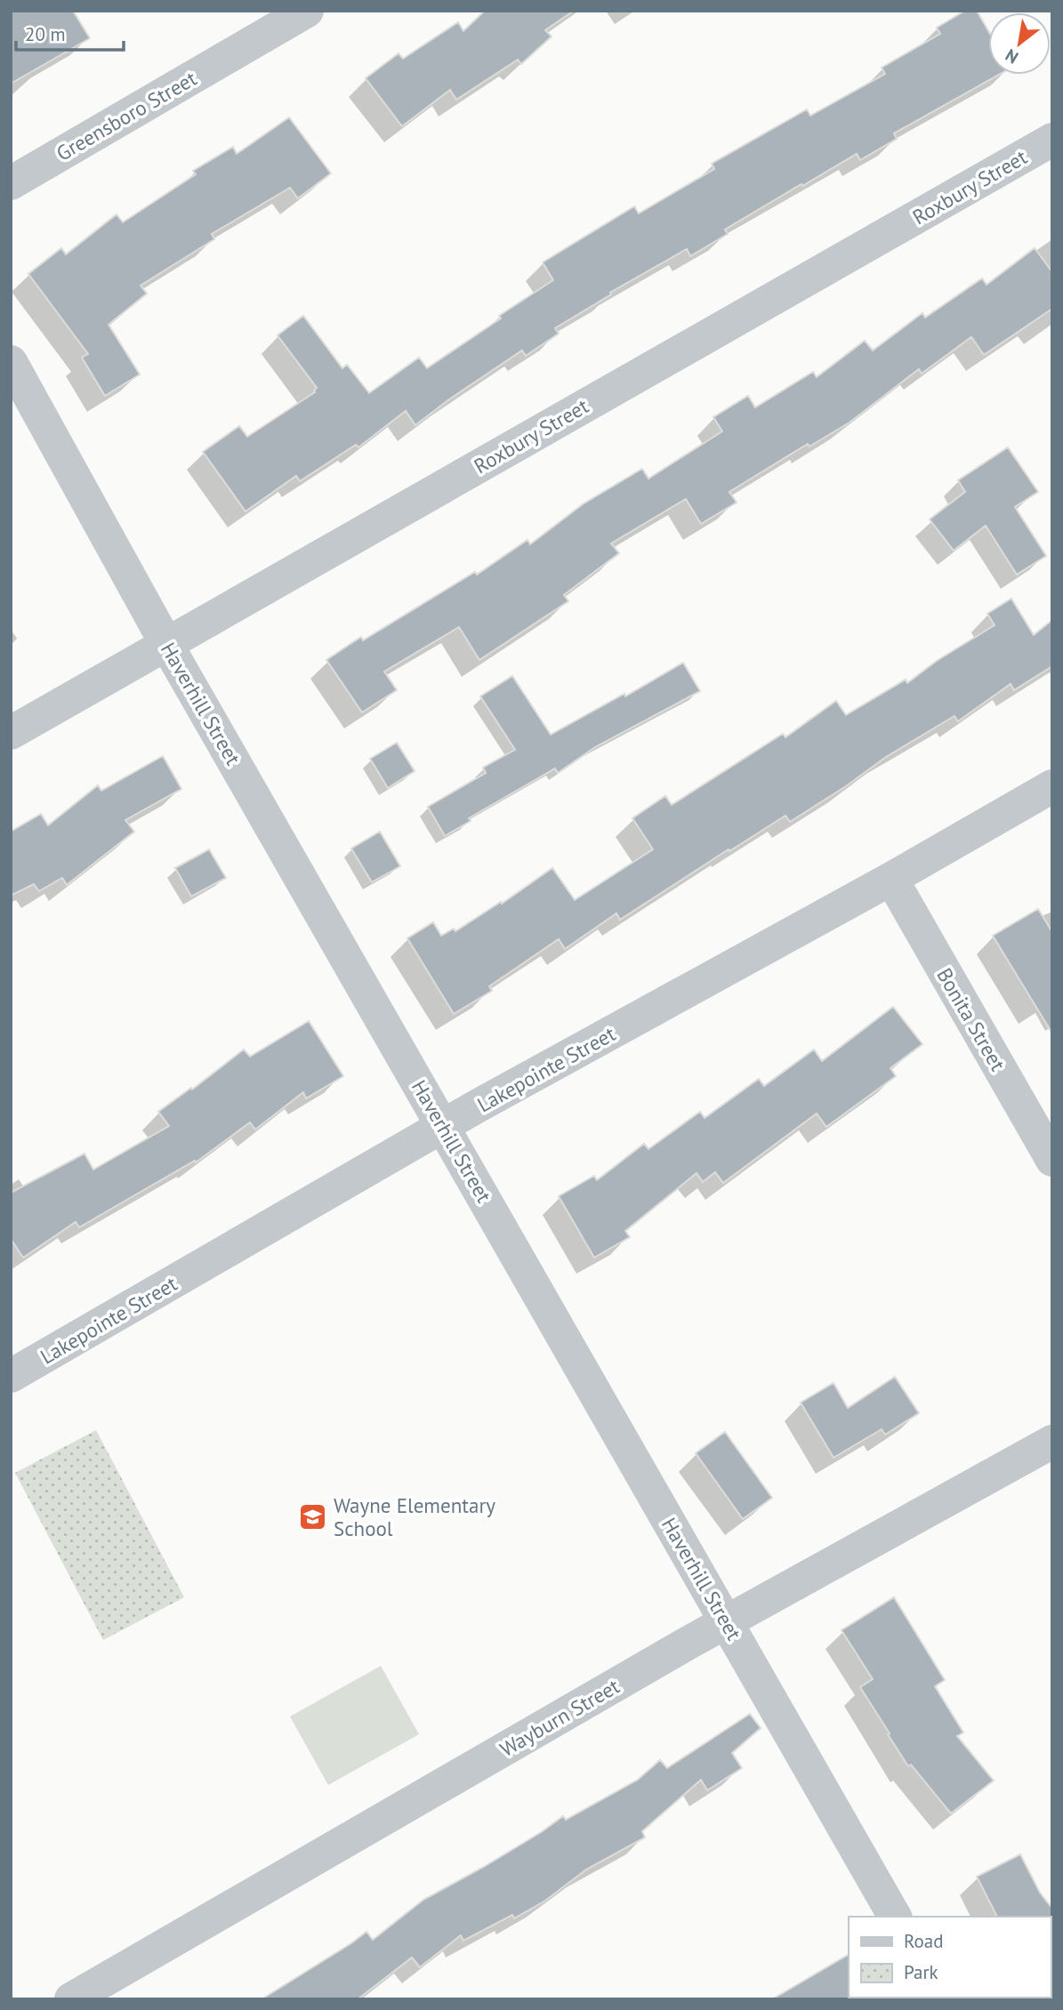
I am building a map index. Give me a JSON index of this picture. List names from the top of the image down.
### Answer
{
  "streets": {
    "street": [
      "Greensboro Street",
      "Roxbury Street",
      "Haverhill Street",
      "Bonita Street",
      "Lakepointe Street",
      "Wayburn Street"
    ]
  },
  "crossings": [
    ["Roxbury Street", "Haverhill Street"],
    ["Haverhill Street", "Lakepointe Street"],
    ["Haverhill Street", "Wayburn Street"],
    ["Bonita Street", "Lakepointe Street"]
  ],
  "places": {
    "school or university": ["Wayne Elementary School"]
  },
  "legend": ["Road", "Park"],
  "scale_bar": "20 m",
  "north": "bottom left"
}
